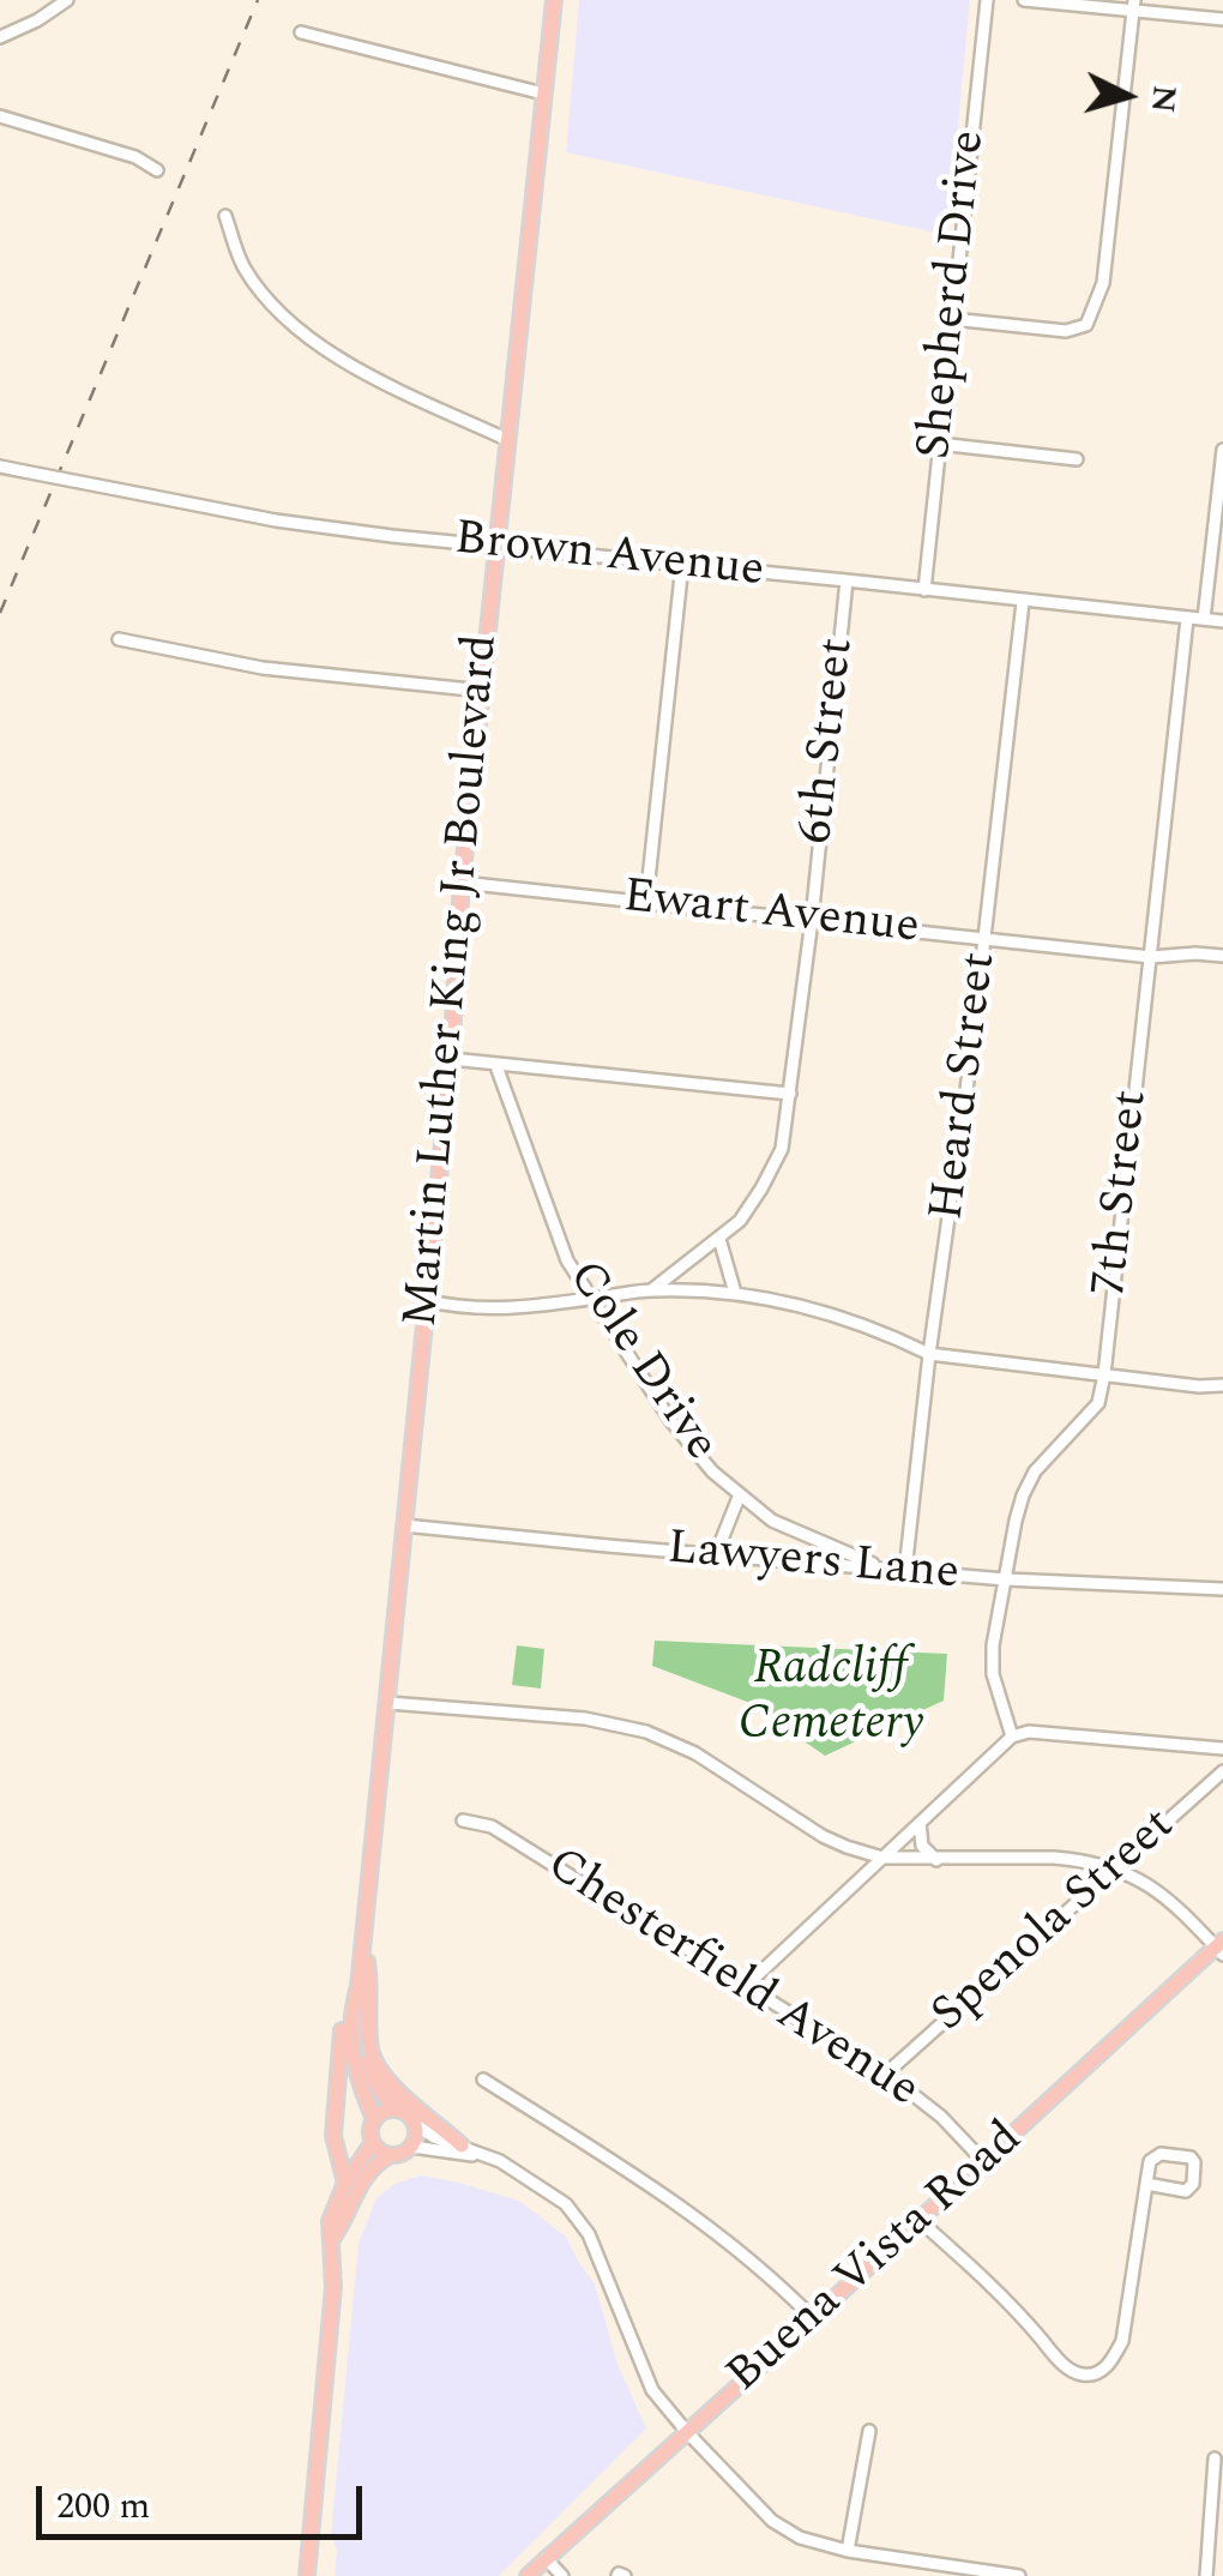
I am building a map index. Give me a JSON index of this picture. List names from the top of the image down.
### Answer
{
  "streets": {
    "main road": ["Martin Luther King Jr Boulevard", "Buena Vista Road"],
    "street": [
      "Shepherd Drive",
      "Brown Avenue",
      "6th Street",
      "Ewart Avenue",
      "Heard Street",
      "7th Street",
      "Cole Drive",
      "Lawyers Lane",
      "Spenola Street",
      "Chesterfield Avenue"
    ]
  },
  "crossings": [
    ["Shepherd Drive", "Brown Avenue"],
    ["Brown Avenue", "6th Street"],
    ["Brown Avenue", "Martin Luther King Jr Boulevard"],
    ["Brown Avenue", "Heard Street"],
    ["Brown Avenue", "7th Street"],
    ["6th Street", "Ewart Avenue"],
    ["Ewart Avenue", "Martin Luther King Jr Boulevard"],
    ["Ewart Avenue", "Heard Street"],
    ["Ewart Avenue", "7th Street"],
    ["Martin Luther King Jr Boulevard", "Lawyers Lane"],
    ["Heard Street", "Lawyers Lane"],
    ["7th Street", "Lawyers Lane"],
    ["Cole Drive", "Lawyers Lane"],
    ["Spenola Street", "Chesterfield Avenue"],
    ["Chesterfield Avenue", "Buena Vista Road"]
  ],
  "parks": ["Radcliff Cemetery"],
  "scale_bar": "200 m",
  "north": "right"
}
